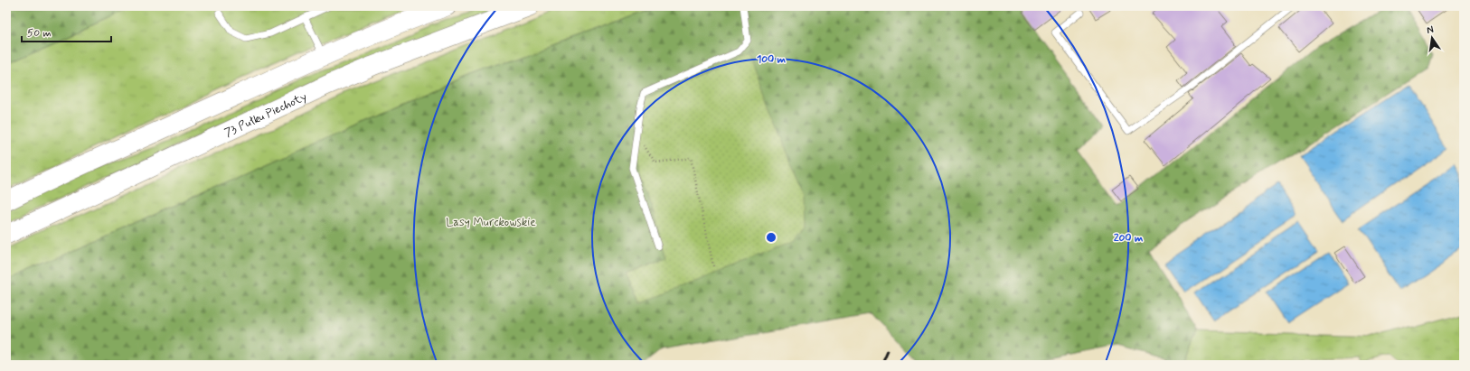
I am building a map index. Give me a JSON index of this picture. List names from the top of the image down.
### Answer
{
  "streets": {
    "main road": ["73 Pułku Piechoty"]
  },
  "parks": ["Lasy Murckowskie"],
  "scale_bar": "50 m",
  "north": "top",
  "rings": ["100 m", "200 m"]
}
